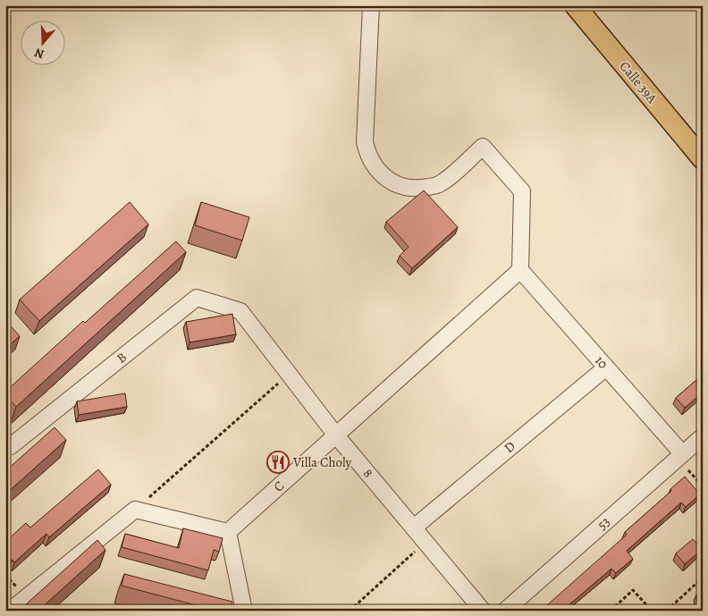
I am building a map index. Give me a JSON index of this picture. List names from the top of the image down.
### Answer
{
  "streets": {
    "main road": ["Calle 39A"],
    "street": [
      "B",
      "10",
      "D",
      "8",
      "C",
      "53"
    ]
  },
  "crossings": [
    ["B", "8"],
    ["10", "D"],
    ["10", "C"],
    ["10", "53"],
    ["D", "8"],
    ["8", "C"]
  ],
  "places": {
    "restaurant": ["Villa Choly"]
  },
  "north": "bottom"
}
